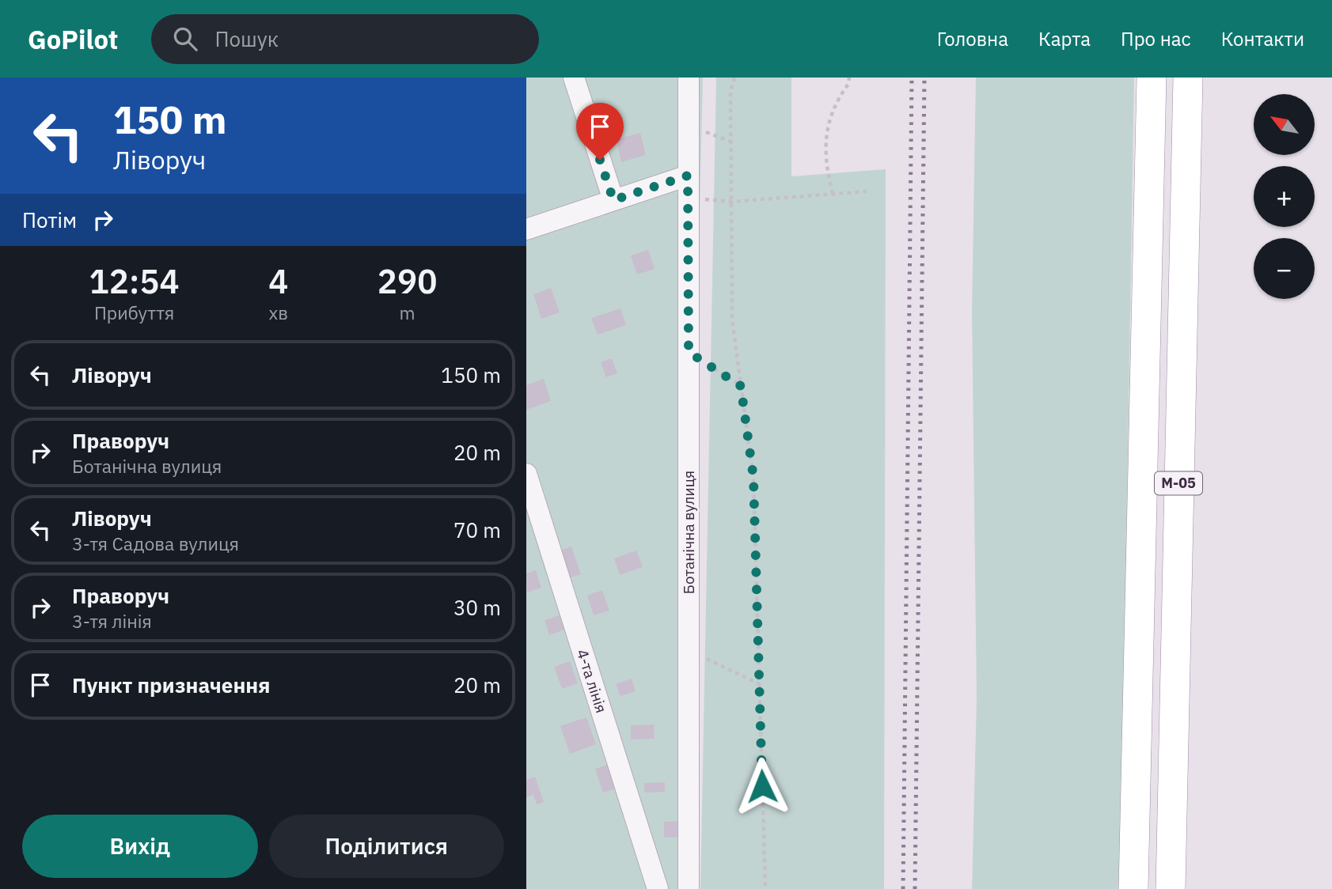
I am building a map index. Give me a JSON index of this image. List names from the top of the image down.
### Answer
{
  "streets": {
    "highway": ["М-05"],
    "street": ["Ботанічна вулиця", "4-та лінія"]
  },
  "north": "top left",
  "page": {
    "header": "GoPilot",
    "search": "Пошук",
    "nav": [
      "Головна",
      "Карта",
      "Про нас",
      "Контакти"
    ],
    "turn": ["150 m", "Ліворуч"],
    "map_buttons": ["+", "−"],
    "then": "Потім",
    "eta": [
      "12:54",
      "Прибуття",
      "4",
      "хв",
      "290",
      "m"
    ],
    "list": [
      {
        "name": "Ліворуч",
        "value": "150 m"
      },
      {
        "name": "Праворуч",
        "note": "Ботанічна вулиця",
        "value": "20 m"
      },
      {
        "name": "Ліворуч",
        "note": "3-тя Садова вулиця",
        "value": "70 m"
      },
      {
        "name": "Праворуч",
        "note": "3-тя лінія",
        "value": "30 m"
      },
      {
        "name": "Пункт призначення",
        "value": "20 m"
      }
    ],
    "buttons": ["Вихід", "Поділитися"]
  }
}
